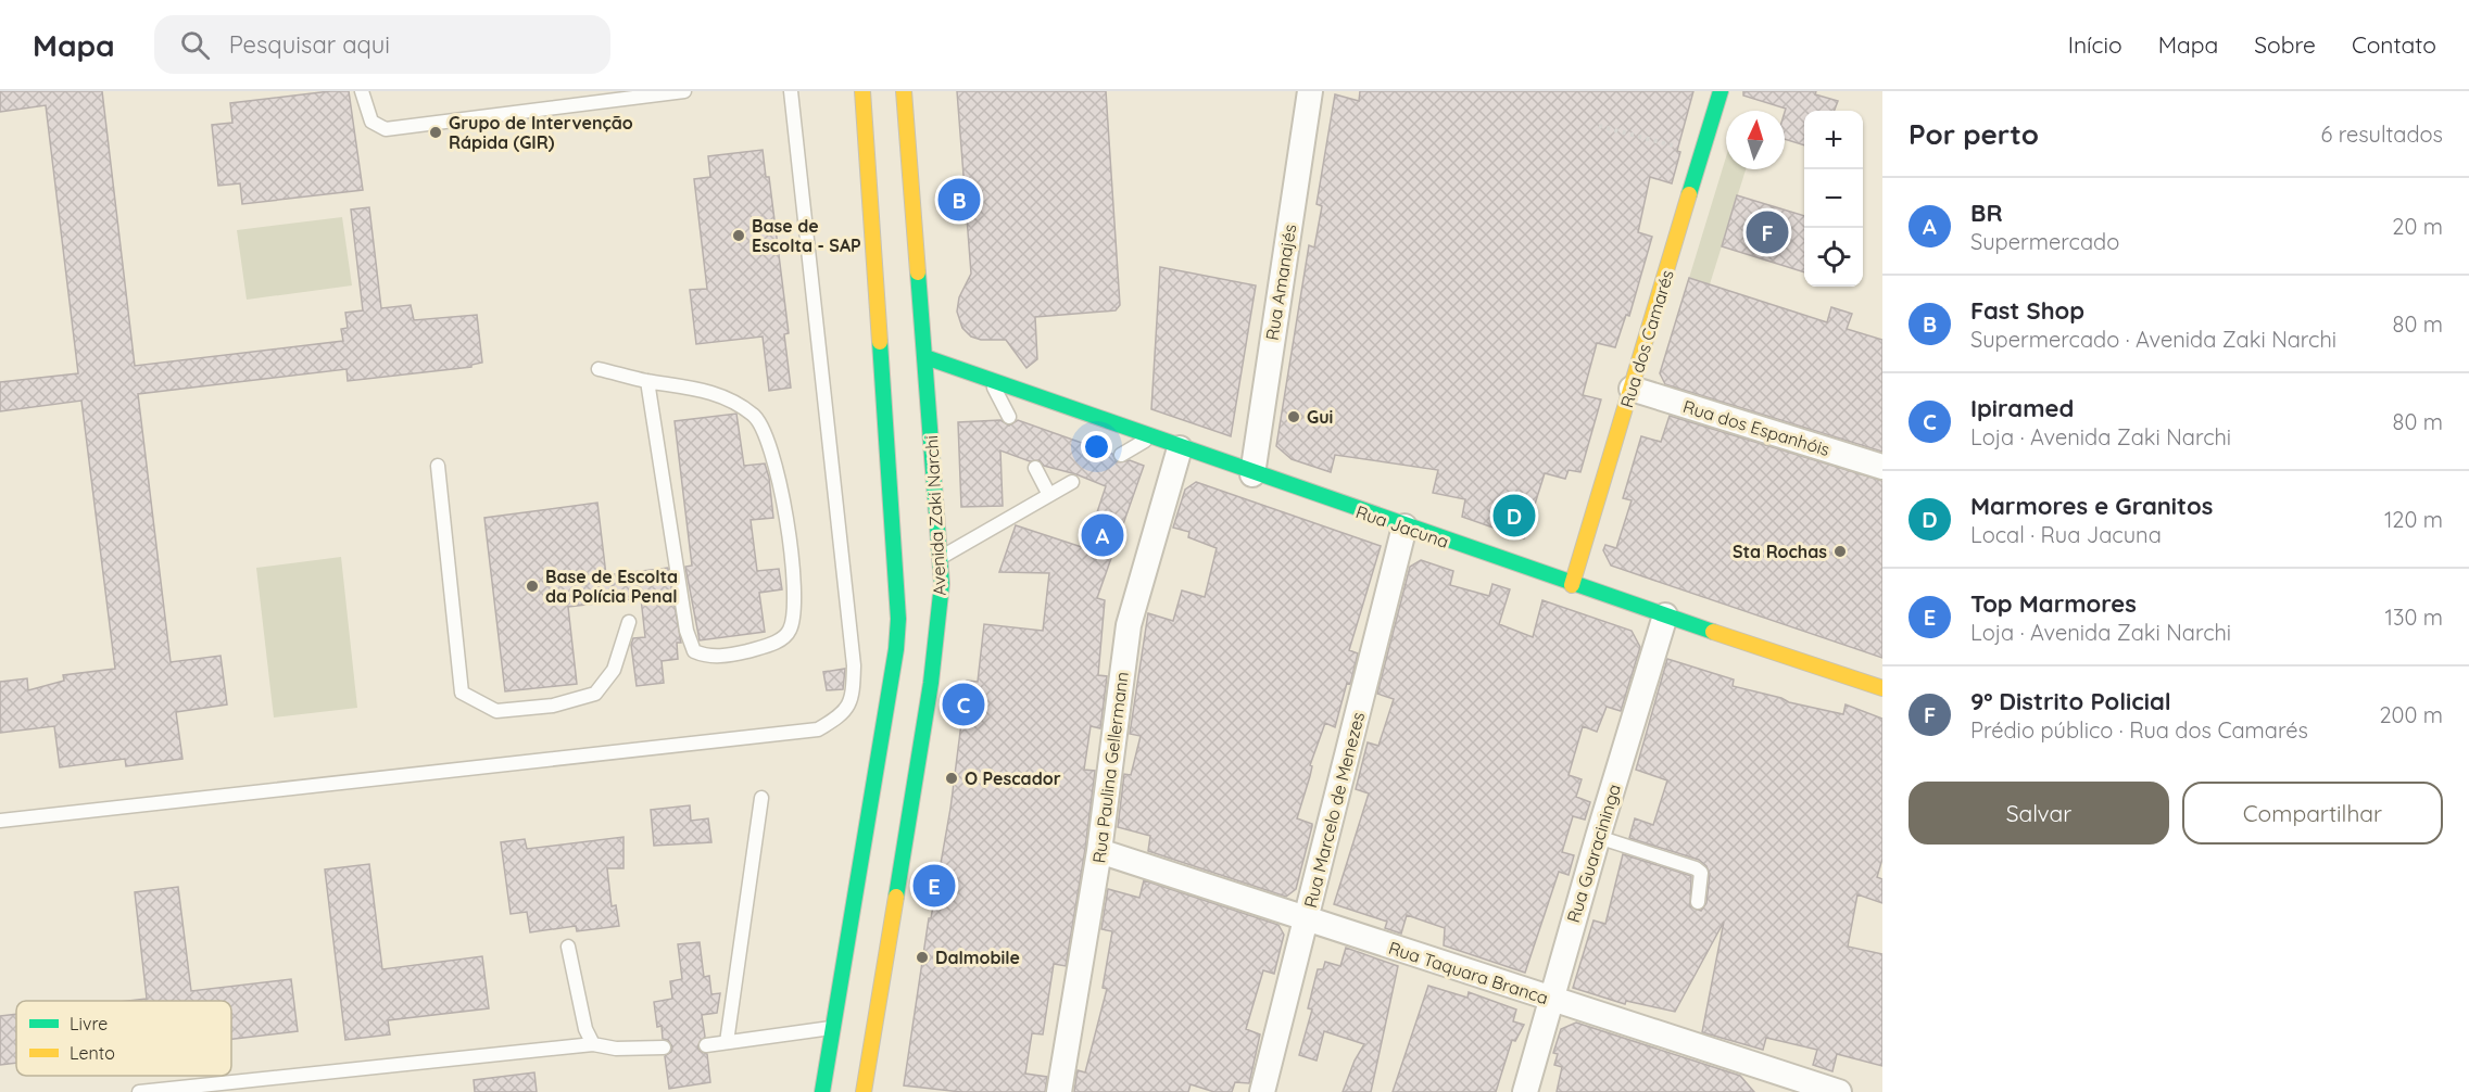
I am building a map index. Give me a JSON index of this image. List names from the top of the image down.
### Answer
{
  "streets": {
    "main road": ["Rua dos Camarés", "Avenida Zaki Narchi", "Rua Jacuna"],
    "street": [
      "Rua Amanajés",
      "Rua dos Espanhóis",
      "Rua Paulina Gellermann",
      "Rua Marcelo de Menezes",
      "Rua Guaracininga",
      "Rua Taquara Branca"
    ]
  },
  "crossings": [
    ["Rua Amanajés", "Rua Jacuna"],
    ["Rua dos Camarés", "Rua dos Espanhóis"],
    ["Rua dos Camarés", "Rua Jacuna"],
    ["Avenida Zaki Narchi", "Rua Jacuna"],
    ["Rua Jacuna", "Rua Paulina Gellermann"],
    ["Rua Jacuna", "Rua Marcelo de Menezes"],
    ["Rua Jacuna", "Rua Guaracininga"],
    ["Rua Paulina Gellermann", "Rua Taquara Branca"],
    ["Rua Marcelo de Menezes", "Rua Taquara Branca"],
    ["Rua Guaracininga", "Rua Taquara Branca"]
  ],
  "places": [
    "Grupo de Intervenção Rápida (GIR)",
    "Base de Escolta - SAP",
    "Gui",
    "Sta Rochas",
    "Base de Escolta da Polícia Penal",
    "O Pescador",
    "Dalmobile"
  ],
  "legend": ["Livre", "Lento"],
  "north": "top",
  "page": {
    "header": "Mapa",
    "search": "Pesquisar aqui",
    "nav": [
      "Início",
      "Mapa",
      "Sobre",
      "Contato"
    ],
    "heading": ["Por perto", "6 resultados"],
    "map_buttons": ["+", "−"],
    "pins": [
      "B",
      "F",
      "D",
      "A",
      "C",
      "E"
    ],
    "list": [
      {
        "mark": "A",
        "name": "BR",
        "note": "Supermercado",
        "value": "20 m"
      },
      {
        "mark": "B",
        "name": "Fast Shop",
        "note": "Supermercado · Avenida Zaki Narchi",
        "value": "80 m"
      },
      {
        "mark": "C",
        "name": "Ipiramed",
        "note": "Loja · Avenida Zaki Narchi",
        "value": "80 m"
      },
      {
        "mark": "D",
        "name": "Marmores e Granitos",
        "note": "Local · Rua Jacuna",
        "value": "120 m"
      },
      {
        "mark": "E",
        "name": "Top Marmores",
        "note": "Loja · Avenida Zaki Narchi",
        "value": "130 m"
      },
      {
        "mark": "F",
        "name": "9º Distrito Policial",
        "note": "Prédio público · Rua dos Camarés",
        "value": "200 m"
      }
    ],
    "buttons": ["Salvar", "Compartilhar"]
  }
}
